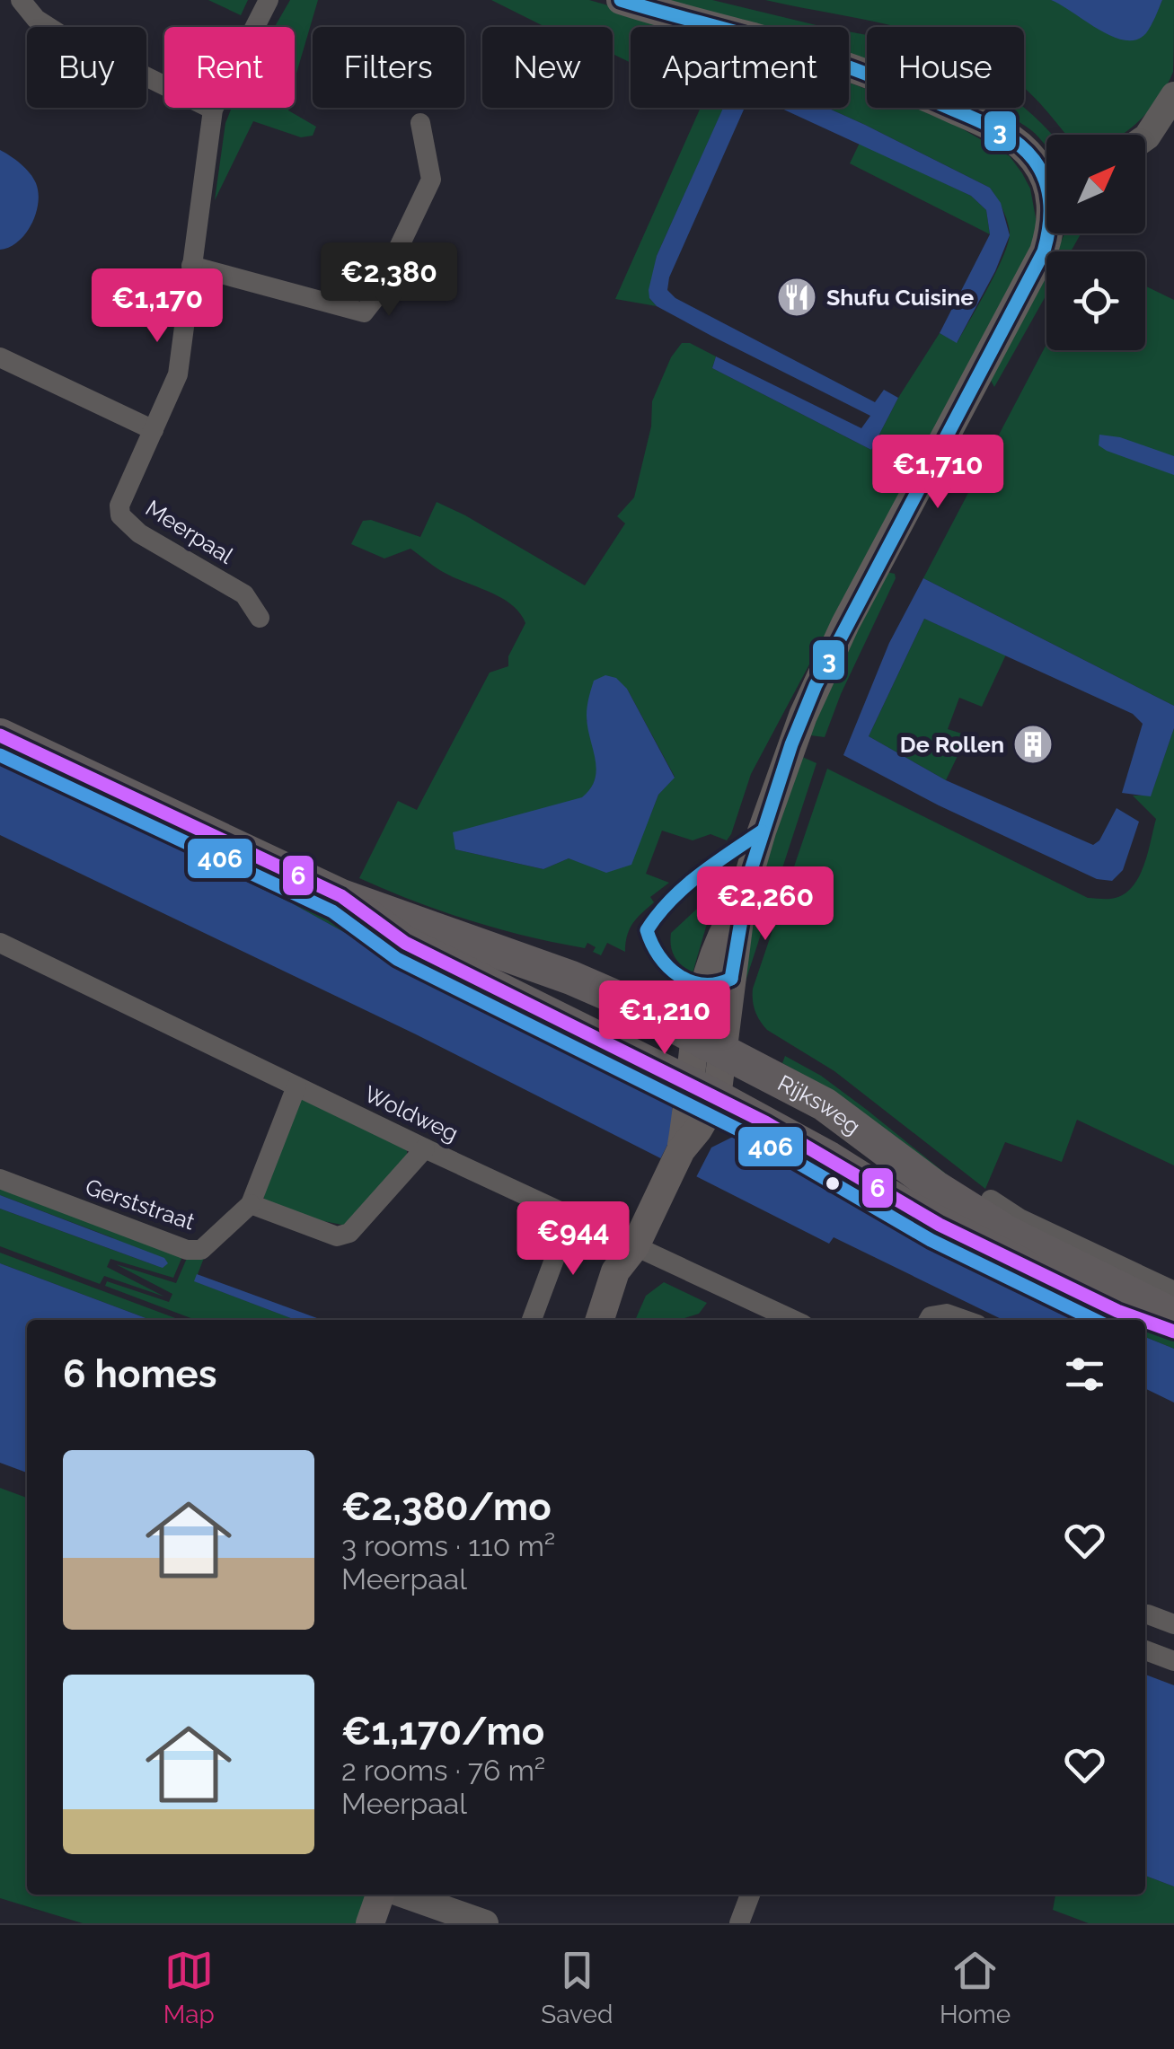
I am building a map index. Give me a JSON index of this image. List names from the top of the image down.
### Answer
{
  "streets": {
    "main road": ["Rijksweg"],
    "street": ["Meerpaal", "Woldweg", "Gerststraat"]
  },
  "places": {
    "restaurant": ["Shufu Cuisine"],
    "building": ["De Rollen"]
  },
  "lines": ["transit line 3", "transit line 6", "transit line 406"],
  "north": "top right",
  "page": {
    "chip": [
      "Buy",
      "Rent",
      "Filters",
      "New",
      "Apartment",
      "House"
    ],
    "price": [
      "€2,380",
      "€1,170",
      "€1,710",
      "€2,260",
      "€1,210",
      "€944"
    ],
    "heading": "6 homes",
    "list": [
      {
        "name": "€2,380/mo",
        "note": "3 rooms · 110 m² · Meerpaal"
      },
      {
        "name": "€1,170/mo",
        "note": "2 rooms · 76 m² · Meerpaal"
      }
    ],
    "tabs": ["Map", "Saved", "Home"]
  }
}
